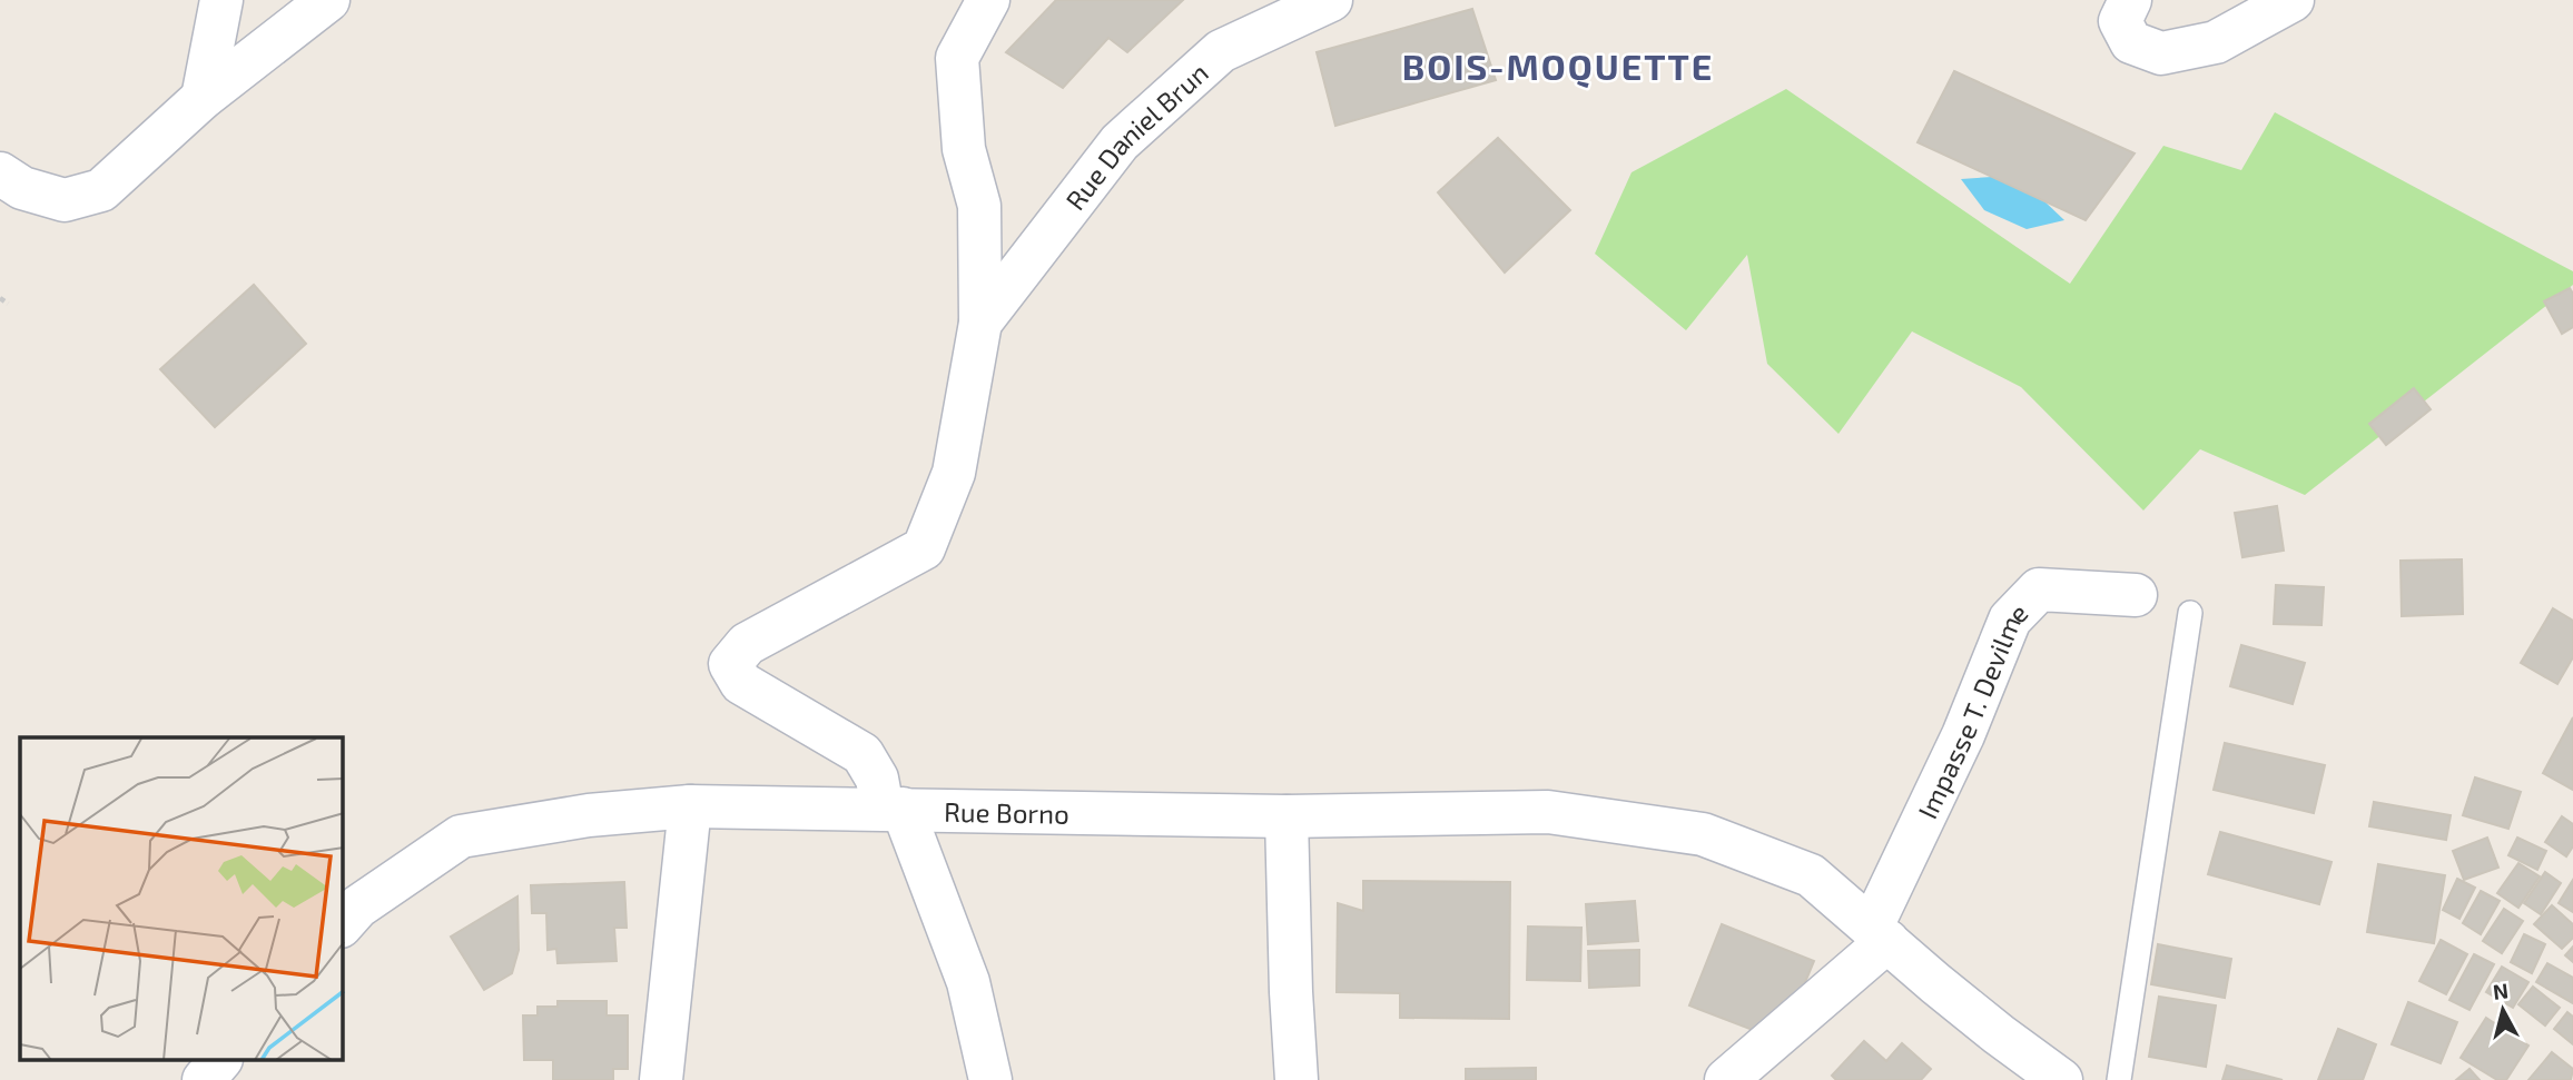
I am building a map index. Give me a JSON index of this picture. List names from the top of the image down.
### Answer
{
  "streets": {
    "street": ["Rue Daniel Brun", "Impasse T. Devilme", "Rue Borno"]
  },
  "crossings": [
    ["Impasse T. Devilme", "Rue Borno"]
  ],
  "districts": ["BOIS-MOQUETTE"],
  "north": "top"
}
